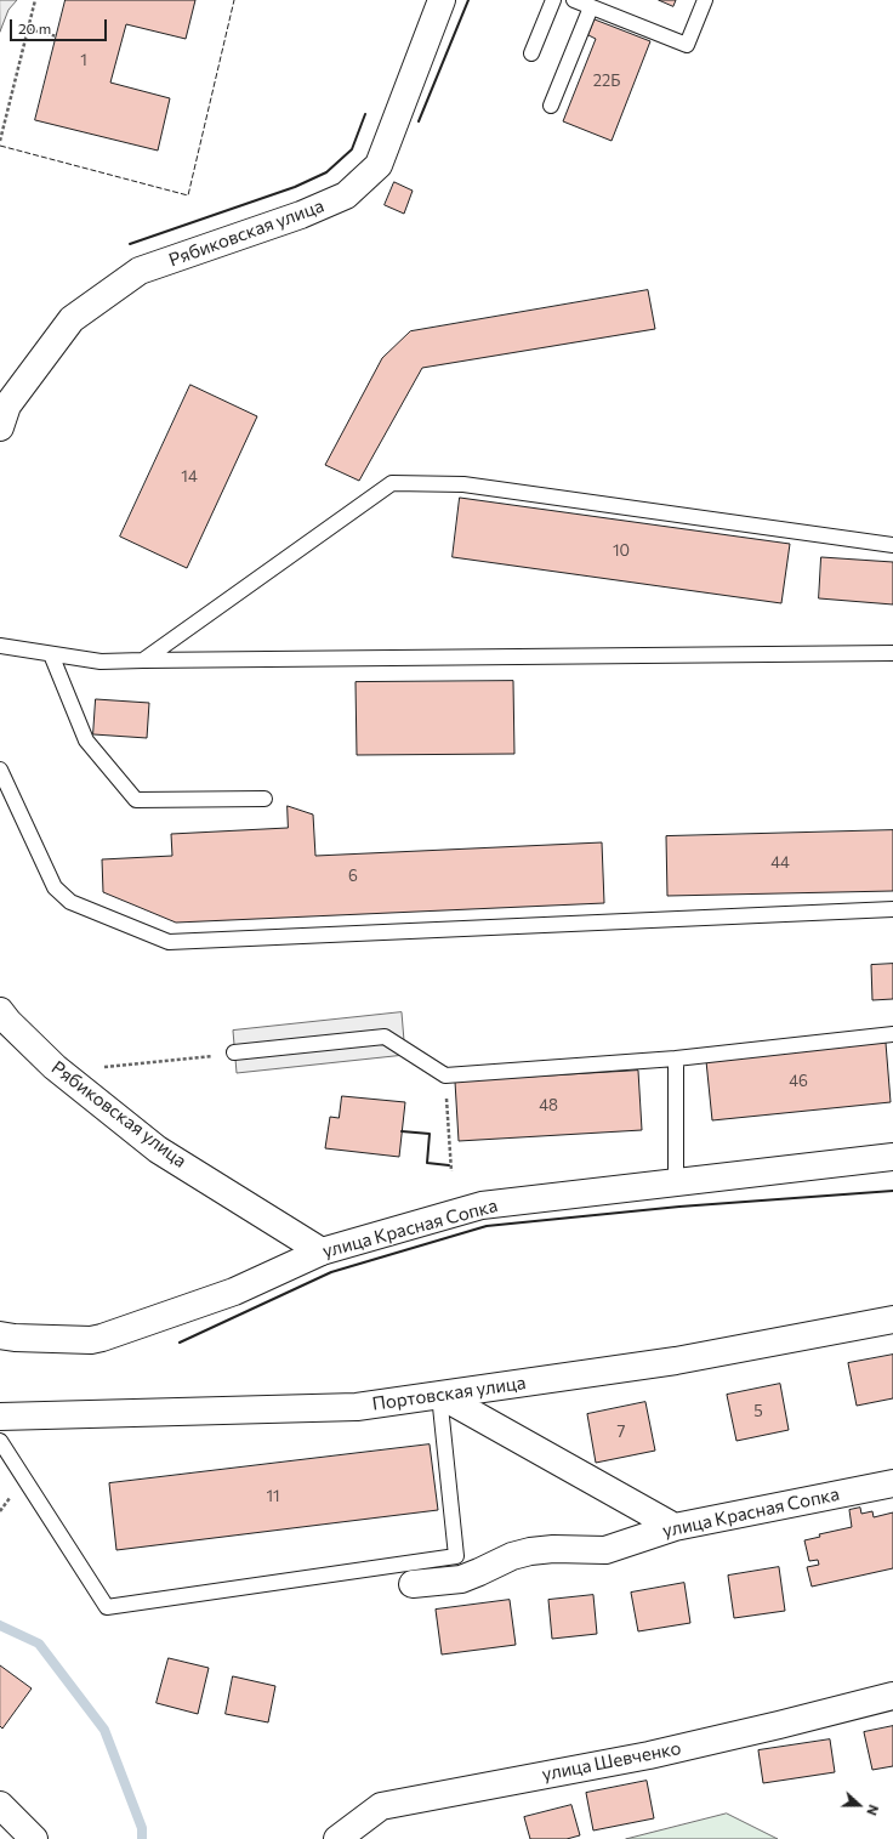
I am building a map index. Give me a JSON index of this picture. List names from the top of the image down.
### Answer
{
  "streets": {
    "street": [
      "Рябиковская улица",
      "улица Красная Сопка",
      "Портовская улица",
      "улица Шевченко"
    ]
  },
  "crossings": [
    ["Рябиковская улица", "улица Красная Сопка"]
  ],
  "house_numbers": [
    "1",
    "22Б",
    "14",
    "10",
    "44",
    "6",
    "46",
    "48",
    "5",
    "7",
    "11"
  ],
  "scale_bar": "20 m",
  "north": "right"
}
